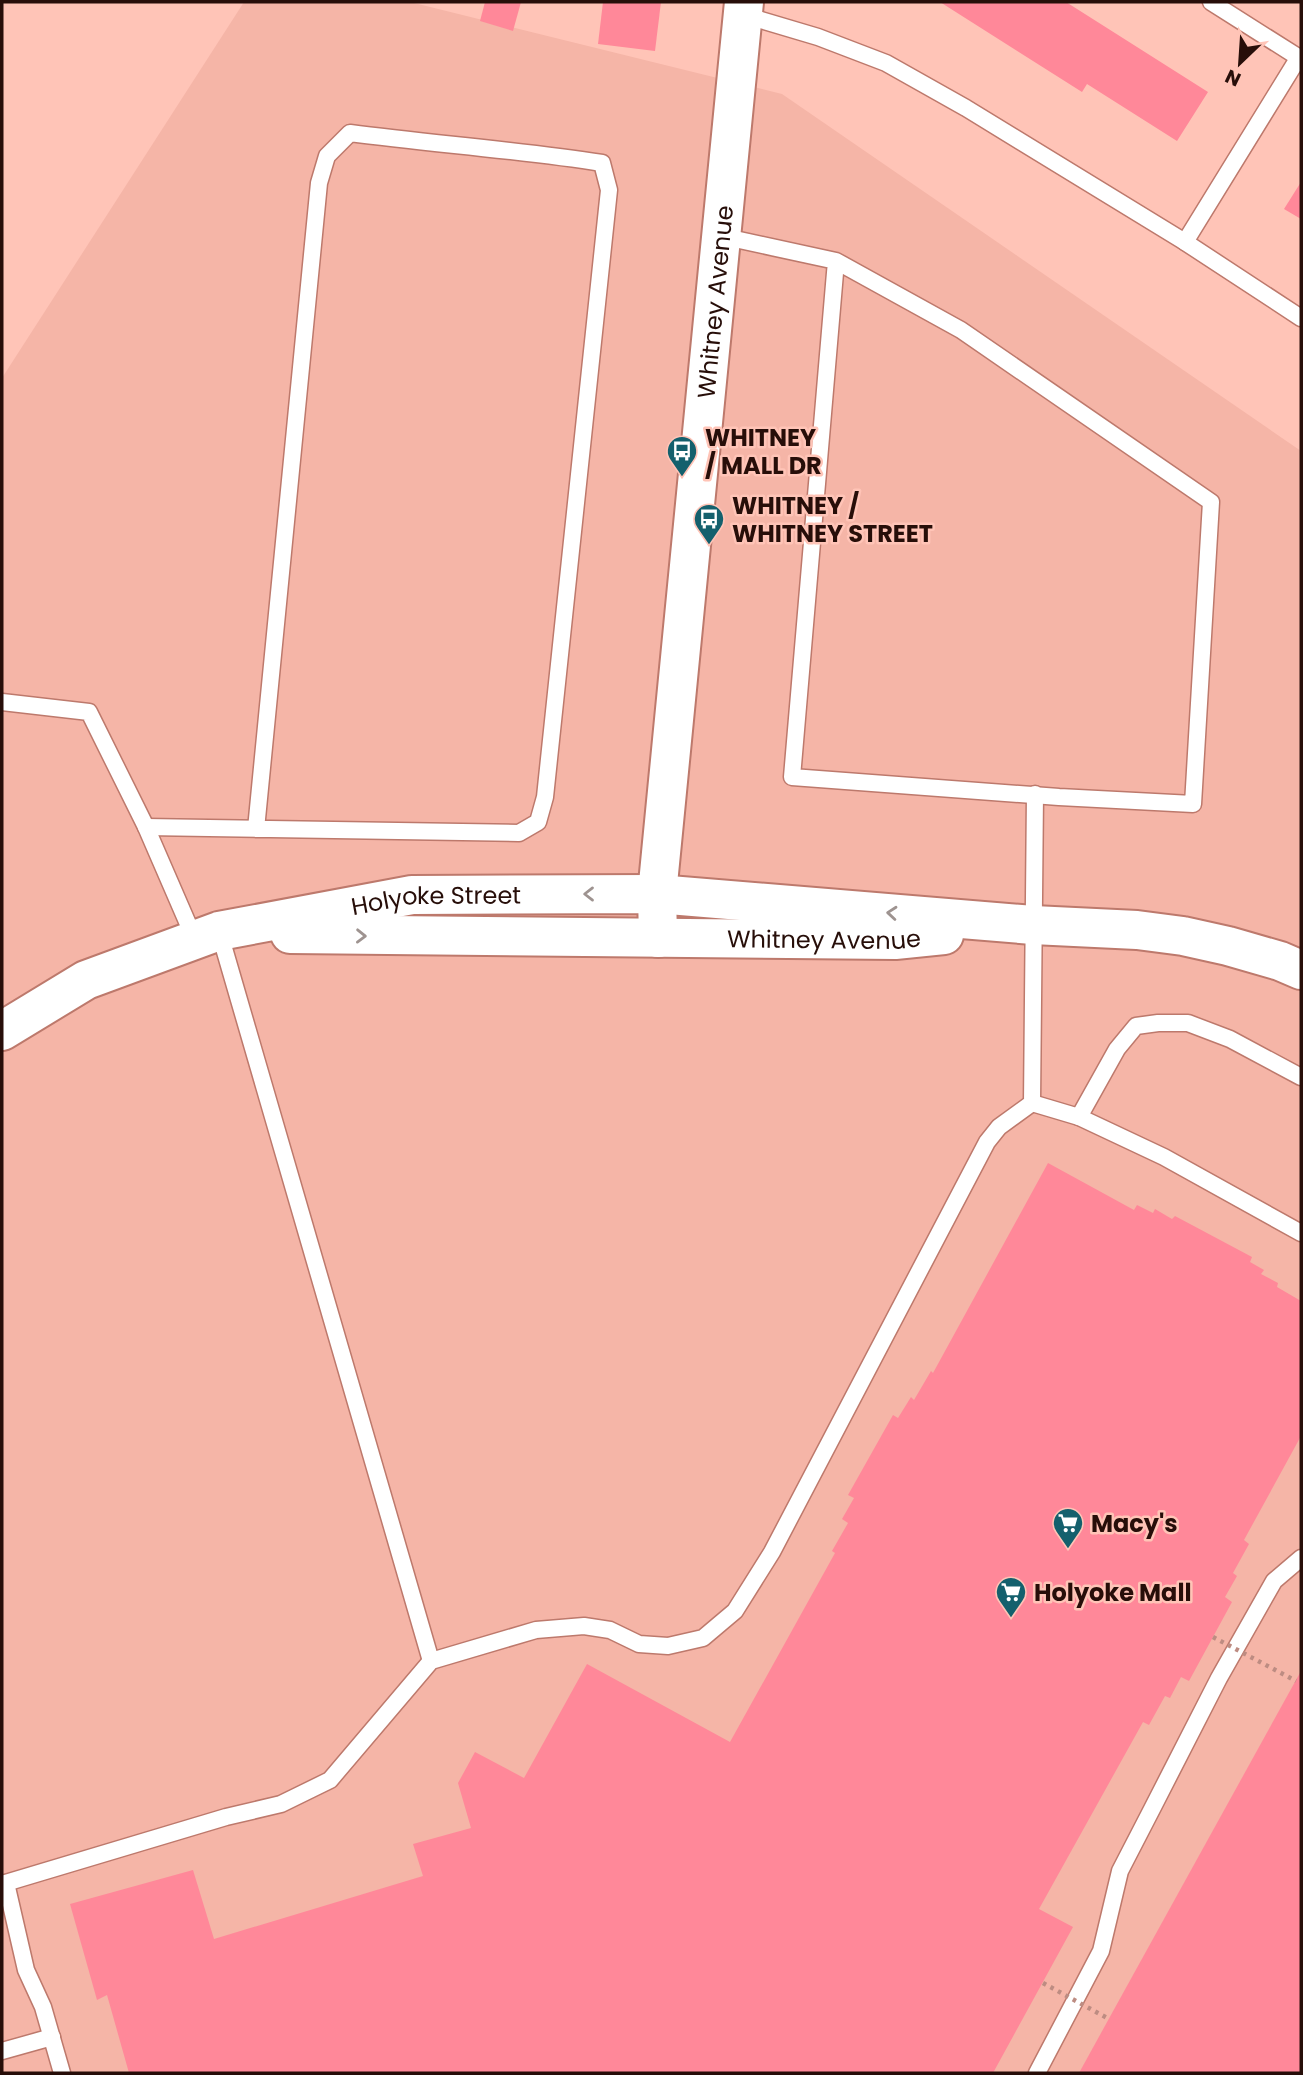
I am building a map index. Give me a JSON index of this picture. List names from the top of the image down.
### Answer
{
  "streets": {
    "main road": ["Whitney Avenue", "Holyoke Street"]
  },
  "crossings": [
    ["Whitney Avenue", "Holyoke Street"]
  ],
  "places": {
    "bus stop": ["WHITNEY / MALL DR", "WHITNEY / WHITNEY STREET"],
    "supermarket": ["Macy's", "Holyoke Mall"]
  },
  "north": "bottom left"
}
